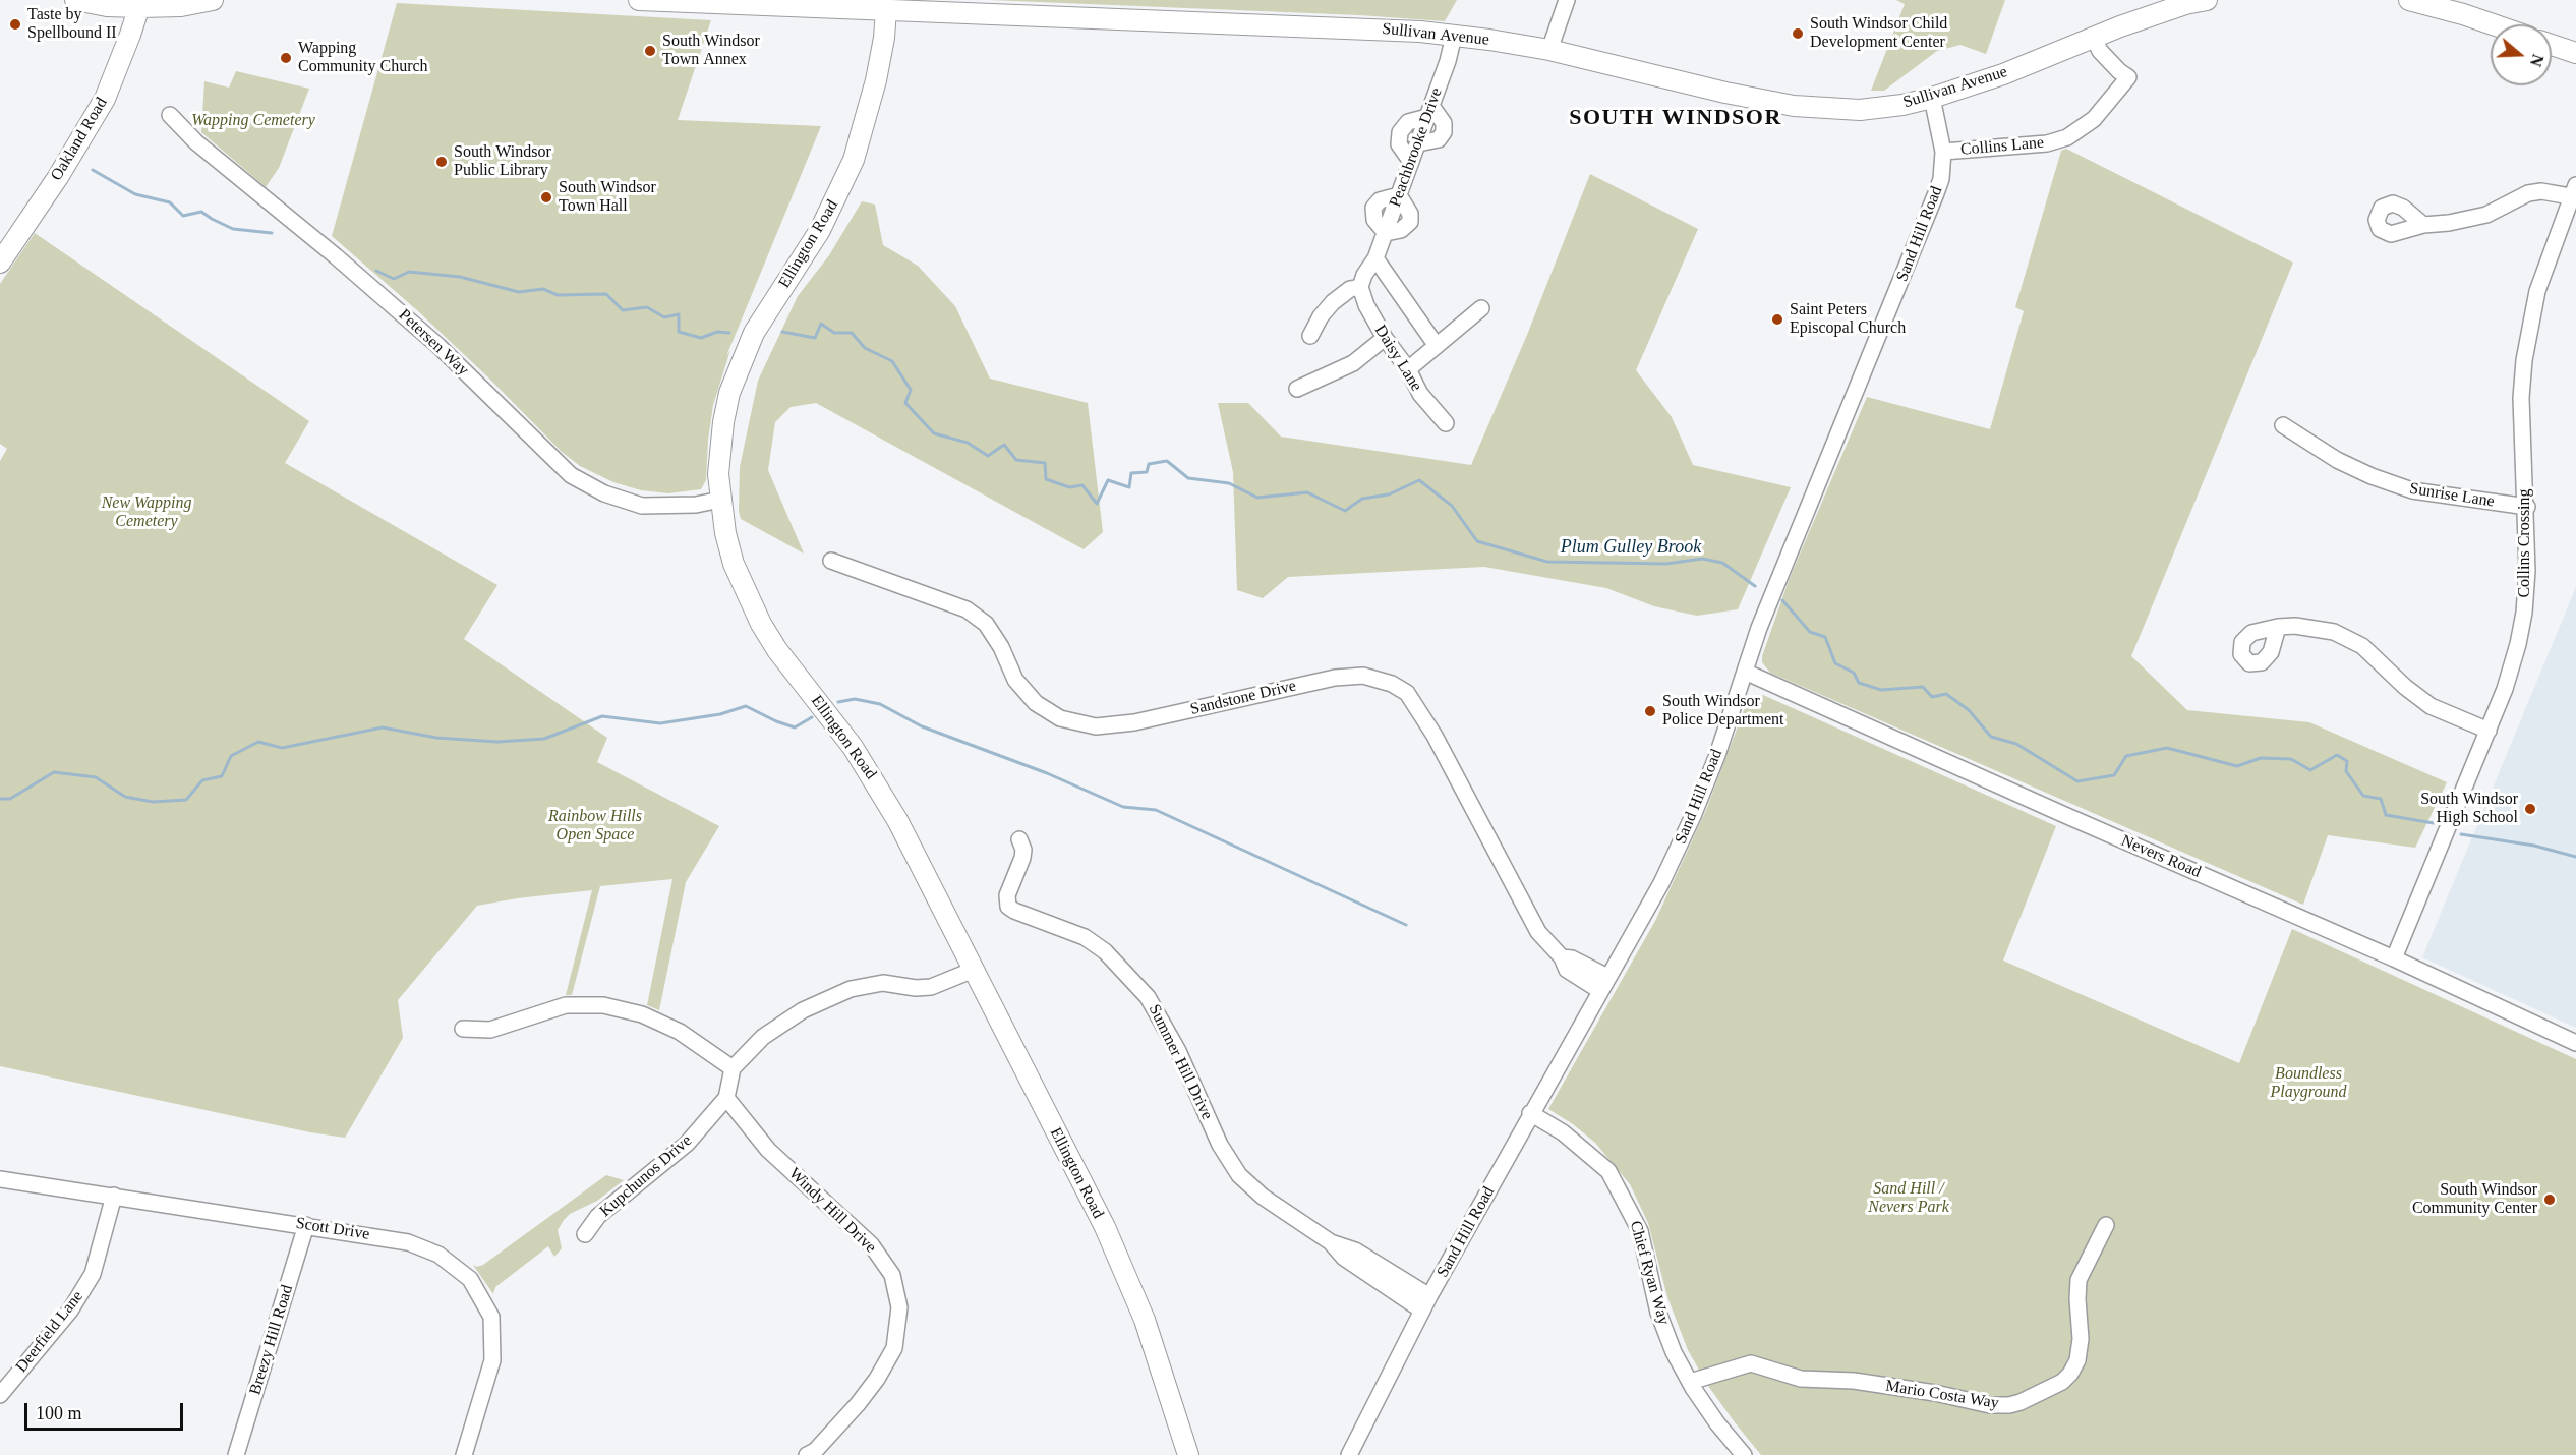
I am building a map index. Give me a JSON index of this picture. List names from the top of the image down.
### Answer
{
  "streets": {
    "main road": ["Sullivan Avenue", "Oakland Road", "Ellington Road"],
    "street": [
      "Collins Lane",
      "Peachbrooke Drive",
      "Sand Hill Road",
      "Petersen Way",
      "Daisy Lane",
      "Sunrise Lane",
      "Collins Crossing",
      "Sandstone Drive",
      "Nevers Road",
      "Summer Hill Drive",
      "Kupchunos Drive",
      "Windy Hill Drive",
      "Scott Drive",
      "Chief Ryan Way",
      "Deerfield Lane",
      "Breezy Hill Road",
      "Mario Costa Way"
    ]
  },
  "crossings": [
    ["Sullivan Avenue", "Collins Lane"],
    ["Sullivan Avenue", "Peachbrooke Drive"],
    ["Sullivan Avenue", "Sand Hill Road"],
    ["Sullivan Avenue", "Ellington Road"],
    ["Collins Lane", "Sand Hill Road"],
    ["Peachbrooke Drive", "Daisy Lane"],
    ["Sand Hill Road", "Sandstone Drive"],
    ["Sand Hill Road", "Nevers Road"],
    ["Sand Hill Road", "Summer Hill Drive"],
    ["Sand Hill Road", "Chief Ryan Way"],
    ["Ellington Road", "Petersen Way"],
    ["Sunrise Lane", "Collins Crossing"],
    ["Collins Crossing", "Nevers Road"],
    ["Kupchunos Drive", "Windy Hill Drive"],
    ["Scott Drive", "Deerfield Lane"],
    ["Scott Drive", "Breezy Hill Road"],
    ["Chief Ryan Way", "Mario Costa Way"]
  ],
  "districts": ["SOUTH WINDSOR"],
  "water": ["Plum Gulley Brook"],
  "parks": [
    "Wapping Cemetery",
    "New Wapping Cemetery",
    "Rainbow Hills Open Space",
    "Boundless Playground",
    "Sand Hill / Nevers Park"
  ],
  "places": [
    "Taste by Spellbound II",
    "South Windsor Child Development Center",
    "South Windsor Town Annex",
    "Wapping Community Church",
    "South Windsor Public Library",
    "South Windsor Town Hall",
    "Saint Peters Episcopal Church",
    "South Windsor Police Department",
    "South Windsor High School",
    "South Windsor Community Center"
  ],
  "scale_bar": "100 m",
  "north": "right"
}
